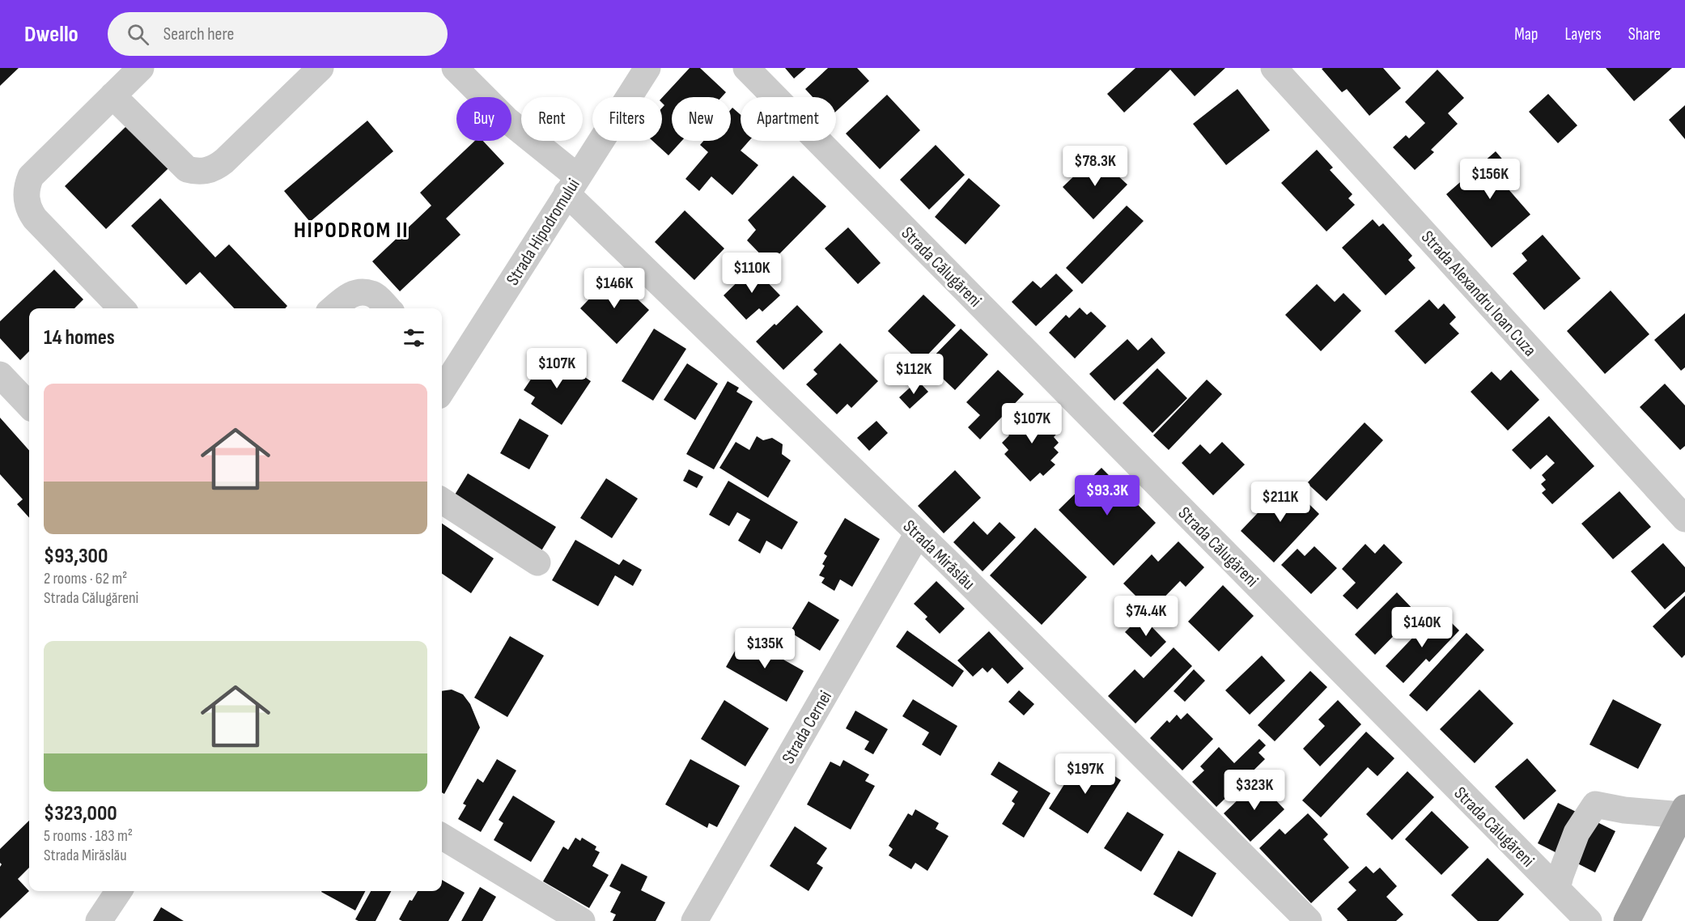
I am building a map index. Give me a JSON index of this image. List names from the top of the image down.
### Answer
{
  "streets": {
    "street": [
      "Strada Hipodromului",
      "Strada Călugăreni",
      "Strada Alexandru Ioan Cuza",
      "Strada Mirăslău",
      "Strada Cernei"
    ]
  },
  "crossings": [
    ["Strada Hipodromului", "Strada Mirăslău"],
    ["Strada Mirăslău", "Strada Cernei"]
  ],
  "districts": ["HIPODROM II"],
  "page": {
    "header": "Dwello",
    "search": "Search here",
    "nav": ["Map", "Layers", "Share"],
    "chip": [
      "Buy",
      "Rent",
      "Filters",
      "New",
      "Apartment"
    ],
    "price": [
      "$78.3K",
      "$156K",
      "$110K",
      "$146K",
      "$107K",
      "$112K",
      "$107K",
      "$93.3K",
      "$211K",
      "$74.4K",
      "$140K",
      "$135K",
      "$197K",
      "$323K"
    ],
    "heading": "14 homes",
    "list": [
      {
        "name": "$93,300",
        "note": "2 rooms · 62 m² · Strada Călugăreni"
      },
      {
        "name": "$323,000",
        "note": "5 rooms · 183 m² · Strada Mirăslău"
      }
    ]
  }
}
